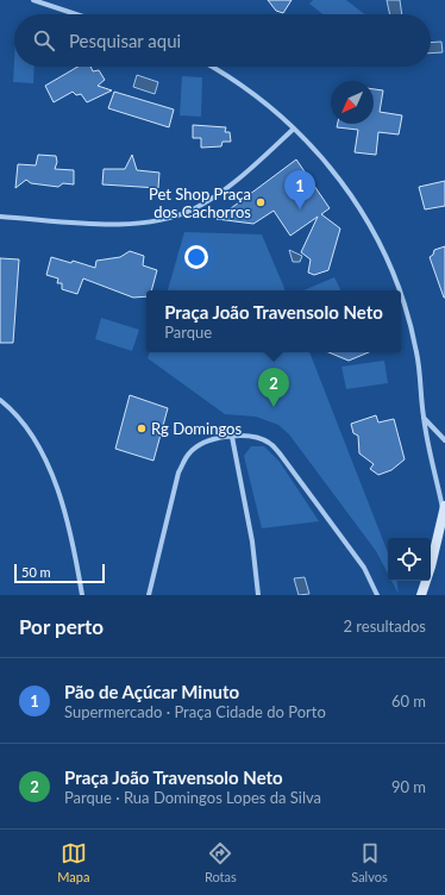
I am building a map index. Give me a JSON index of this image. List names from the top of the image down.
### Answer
{
  "places": ["Pet Shop Praça dos Cachorros", "Rg Domingos"],
  "scale_bar": "50 m",
  "north": "bottom left",
  "page": {
    "search": "Pesquisar aqui",
    "pins": ["1", "2"],
    "popup": ["Praça João Travensolo Neto", "Parque"],
    "scale": "50 m",
    "heading": ["Por perto", "2 resultados"],
    "list": [
      {
        "mark": "1",
        "name": "Pão de Açúcar Minuto",
        "note": "Supermercado · Praça Cidade do Porto",
        "value": "60 m"
      },
      {
        "mark": "2",
        "name": "Praça João Travensolo Neto",
        "note": "Parque · Rua Domingos Lopes da Silva",
        "value": "90 m"
      }
    ],
    "nav": ["Mapa", "Rotas", "Salvos"]
  }
}
